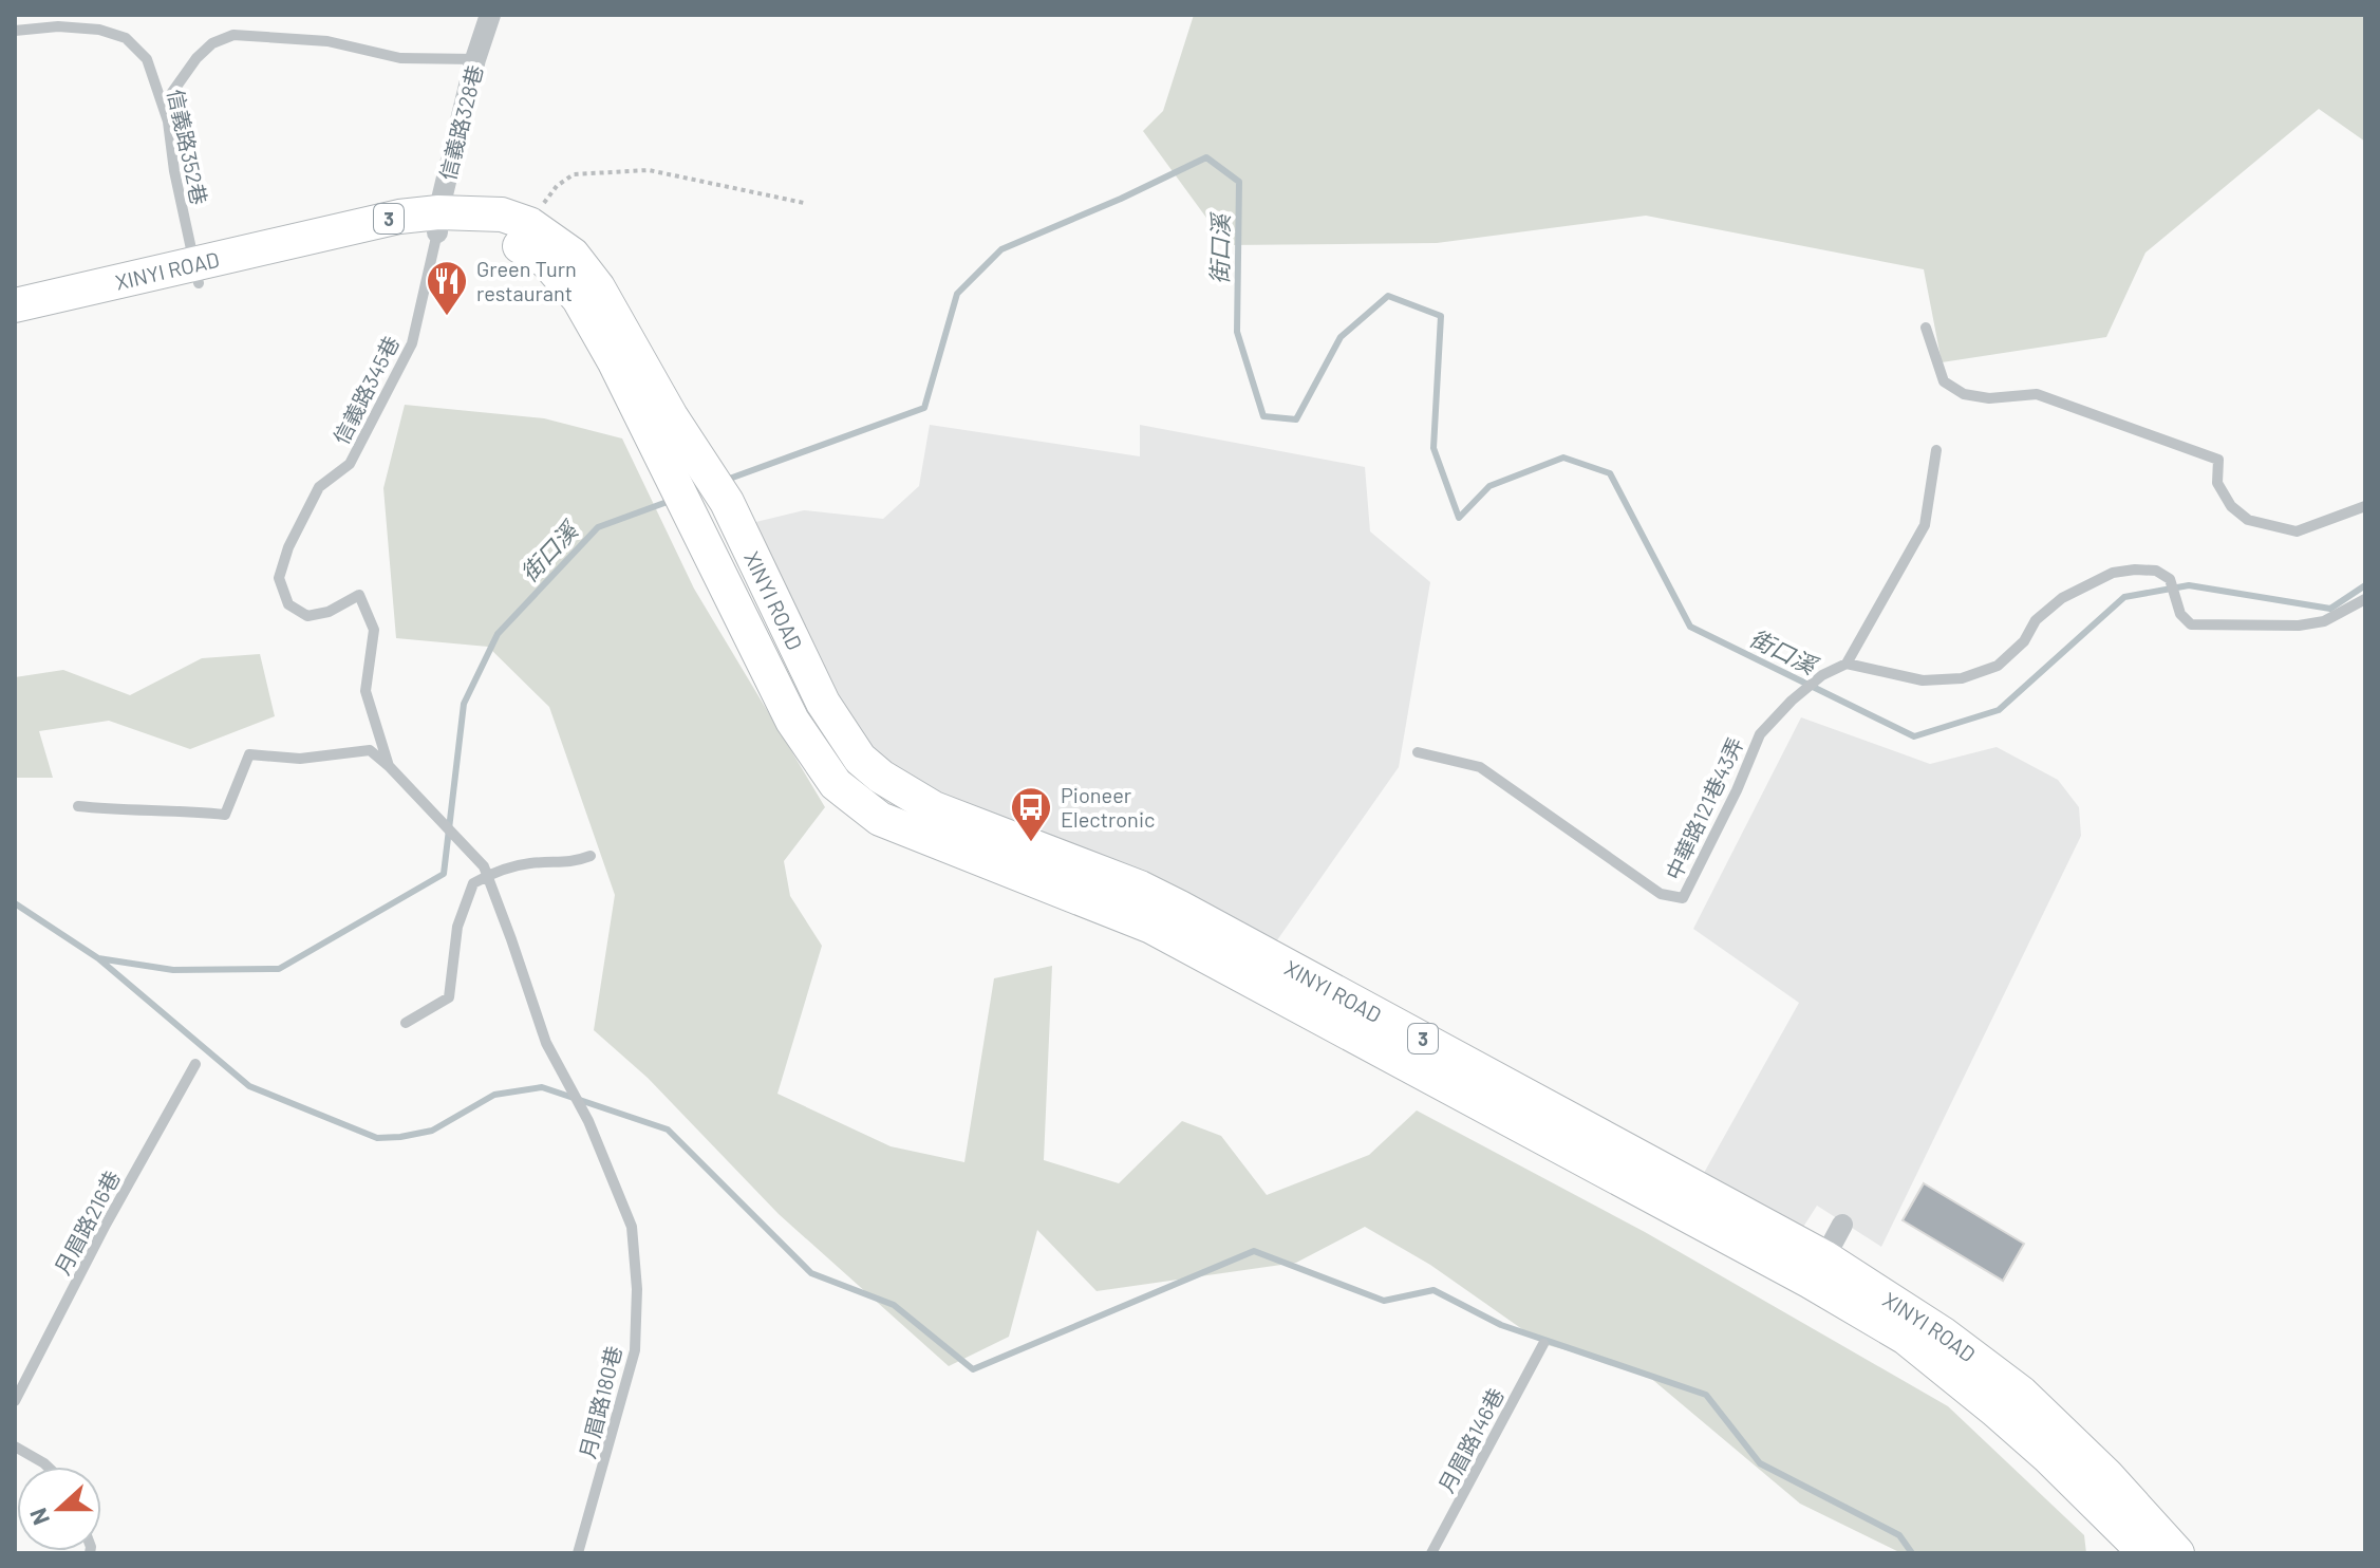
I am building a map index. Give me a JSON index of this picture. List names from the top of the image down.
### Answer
{
  "streets": {
    "main road": ["3", "XINYI ROAD"],
    "street": ["信義路328巷"],
    "lane": [
      "信義路352巷",
      "信義路345巷",
      "中華路121巷43弄",
      "月眉路216巷",
      "月眉路180巷",
      "月眉路146巷"
    ]
  },
  "crossings": [
    ["信義路328巷", "XINYI ROAD"],
    ["信義路328巷", "信義路345巷"],
    ["信義路352巷", "XINYI ROAD"],
    ["XINYI ROAD", "信義路345巷"]
  ],
  "water": ["街口溪"],
  "places": {
    "restaurant": ["Green Turn restaurant"],
    "bus stop": ["Pioneer Electronic"]
  },
  "north": "left"
}
